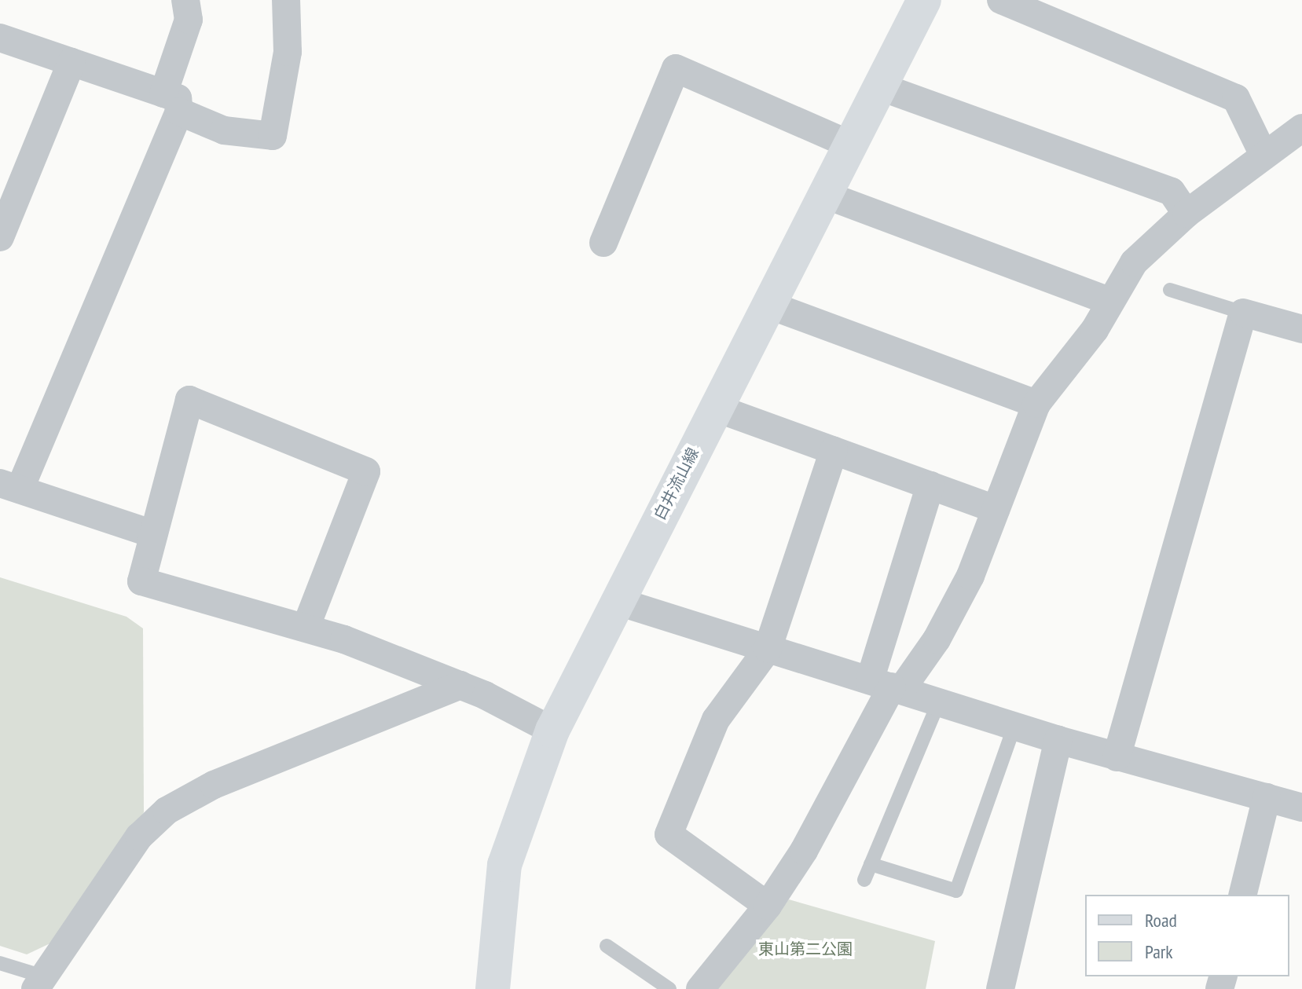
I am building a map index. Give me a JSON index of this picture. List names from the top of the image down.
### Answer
{
  "streets": {
    "main road": ["白井流山線"]
  },
  "parks": ["東山第二公園"],
  "legend": ["Road", "Park"]
}
